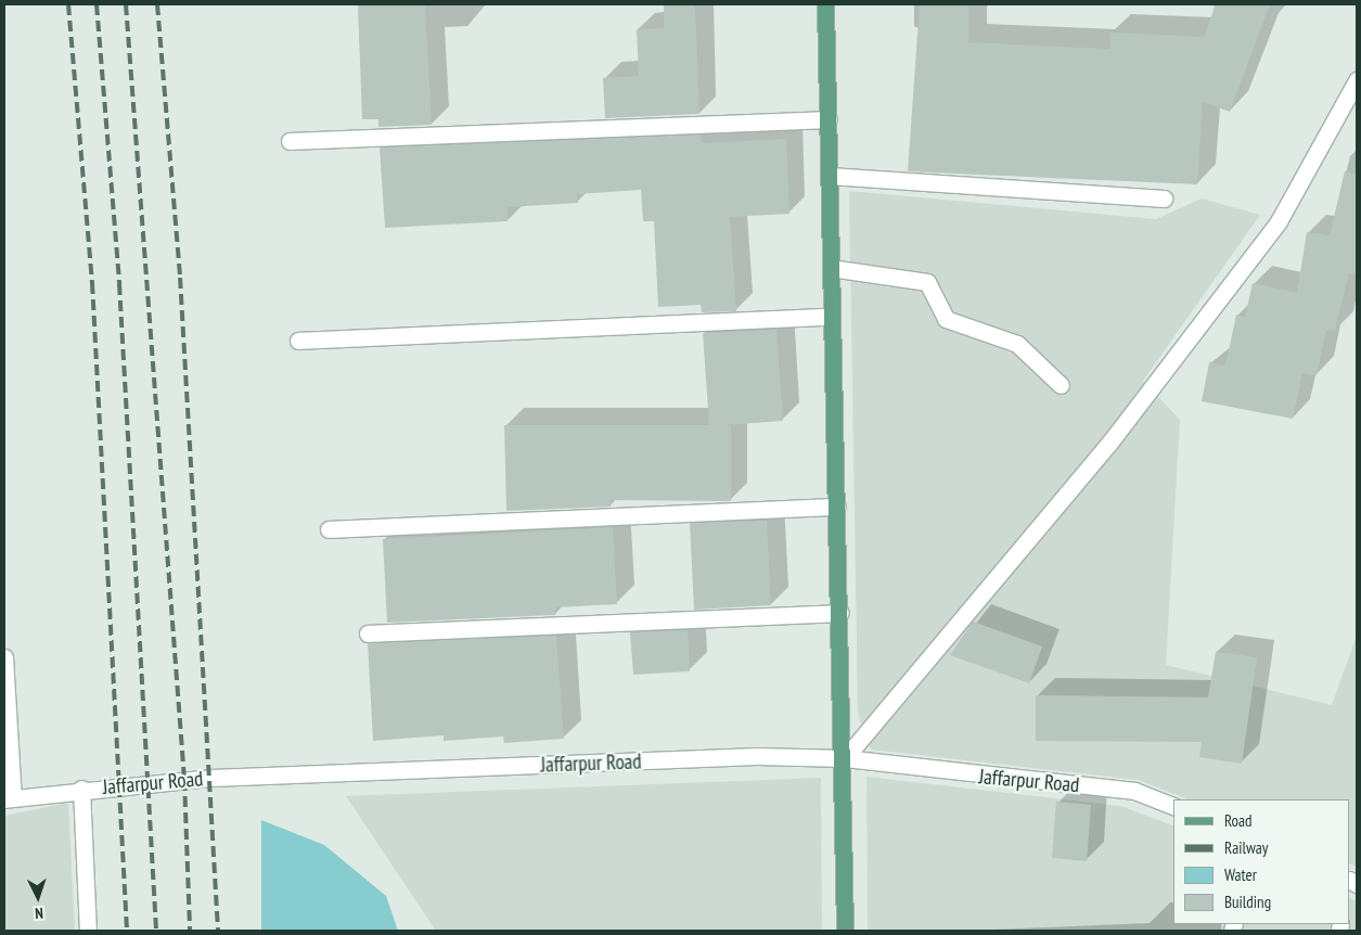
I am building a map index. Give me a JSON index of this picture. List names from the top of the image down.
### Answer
{
  "streets": {
    "street": ["Jaffarpur Road"]
  },
  "legend": [
    "Road",
    "Railway",
    "Water",
    "Building"
  ],
  "north": "bottom"
}
